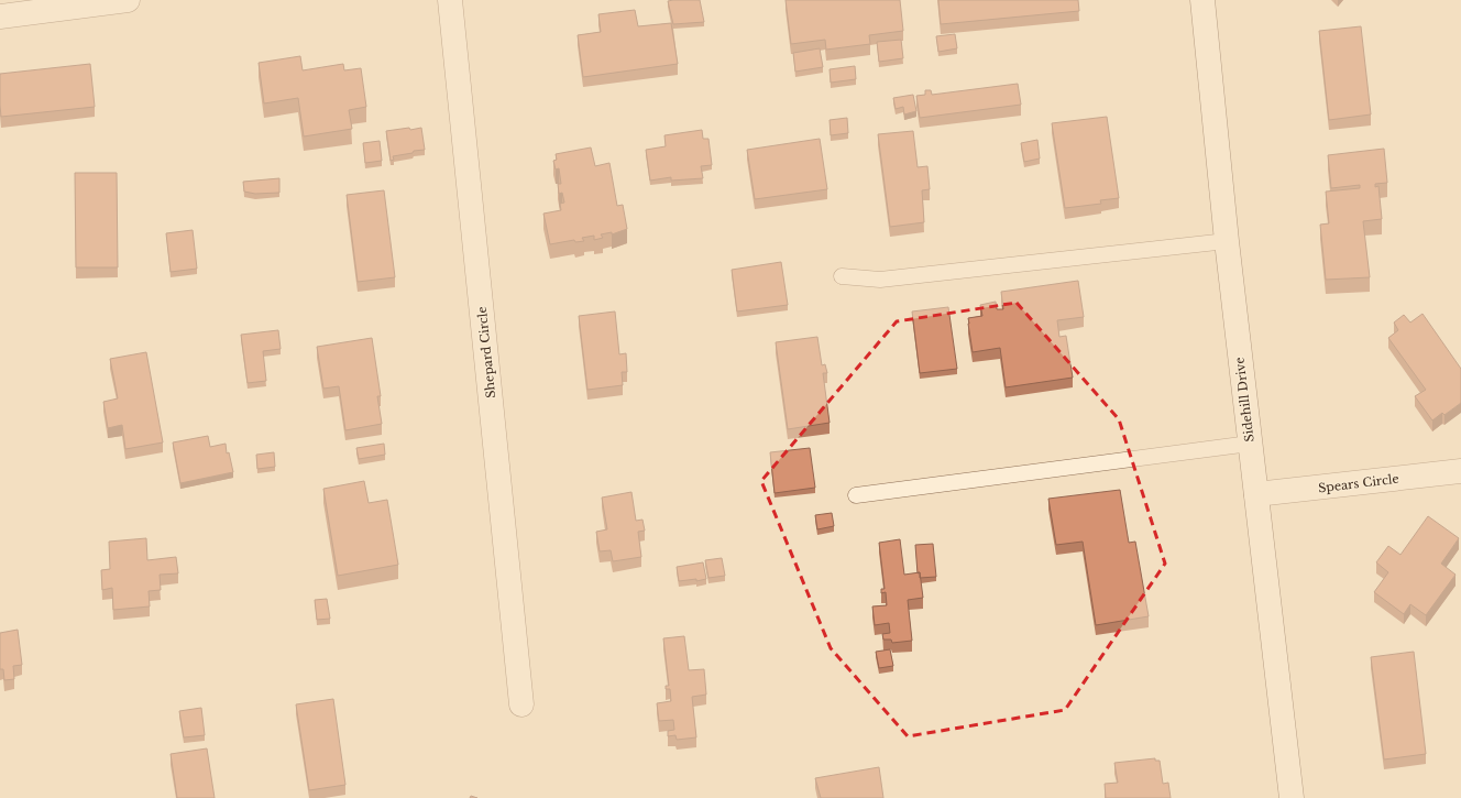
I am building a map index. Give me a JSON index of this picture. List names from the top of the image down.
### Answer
{
  "streets": {
    "street": ["Shepard Circle", "Sidehill Drive", "Spears Circle"]
  },
  "crossings": [
    ["Sidehill Drive", "Spears Circle"]
  ]
}
